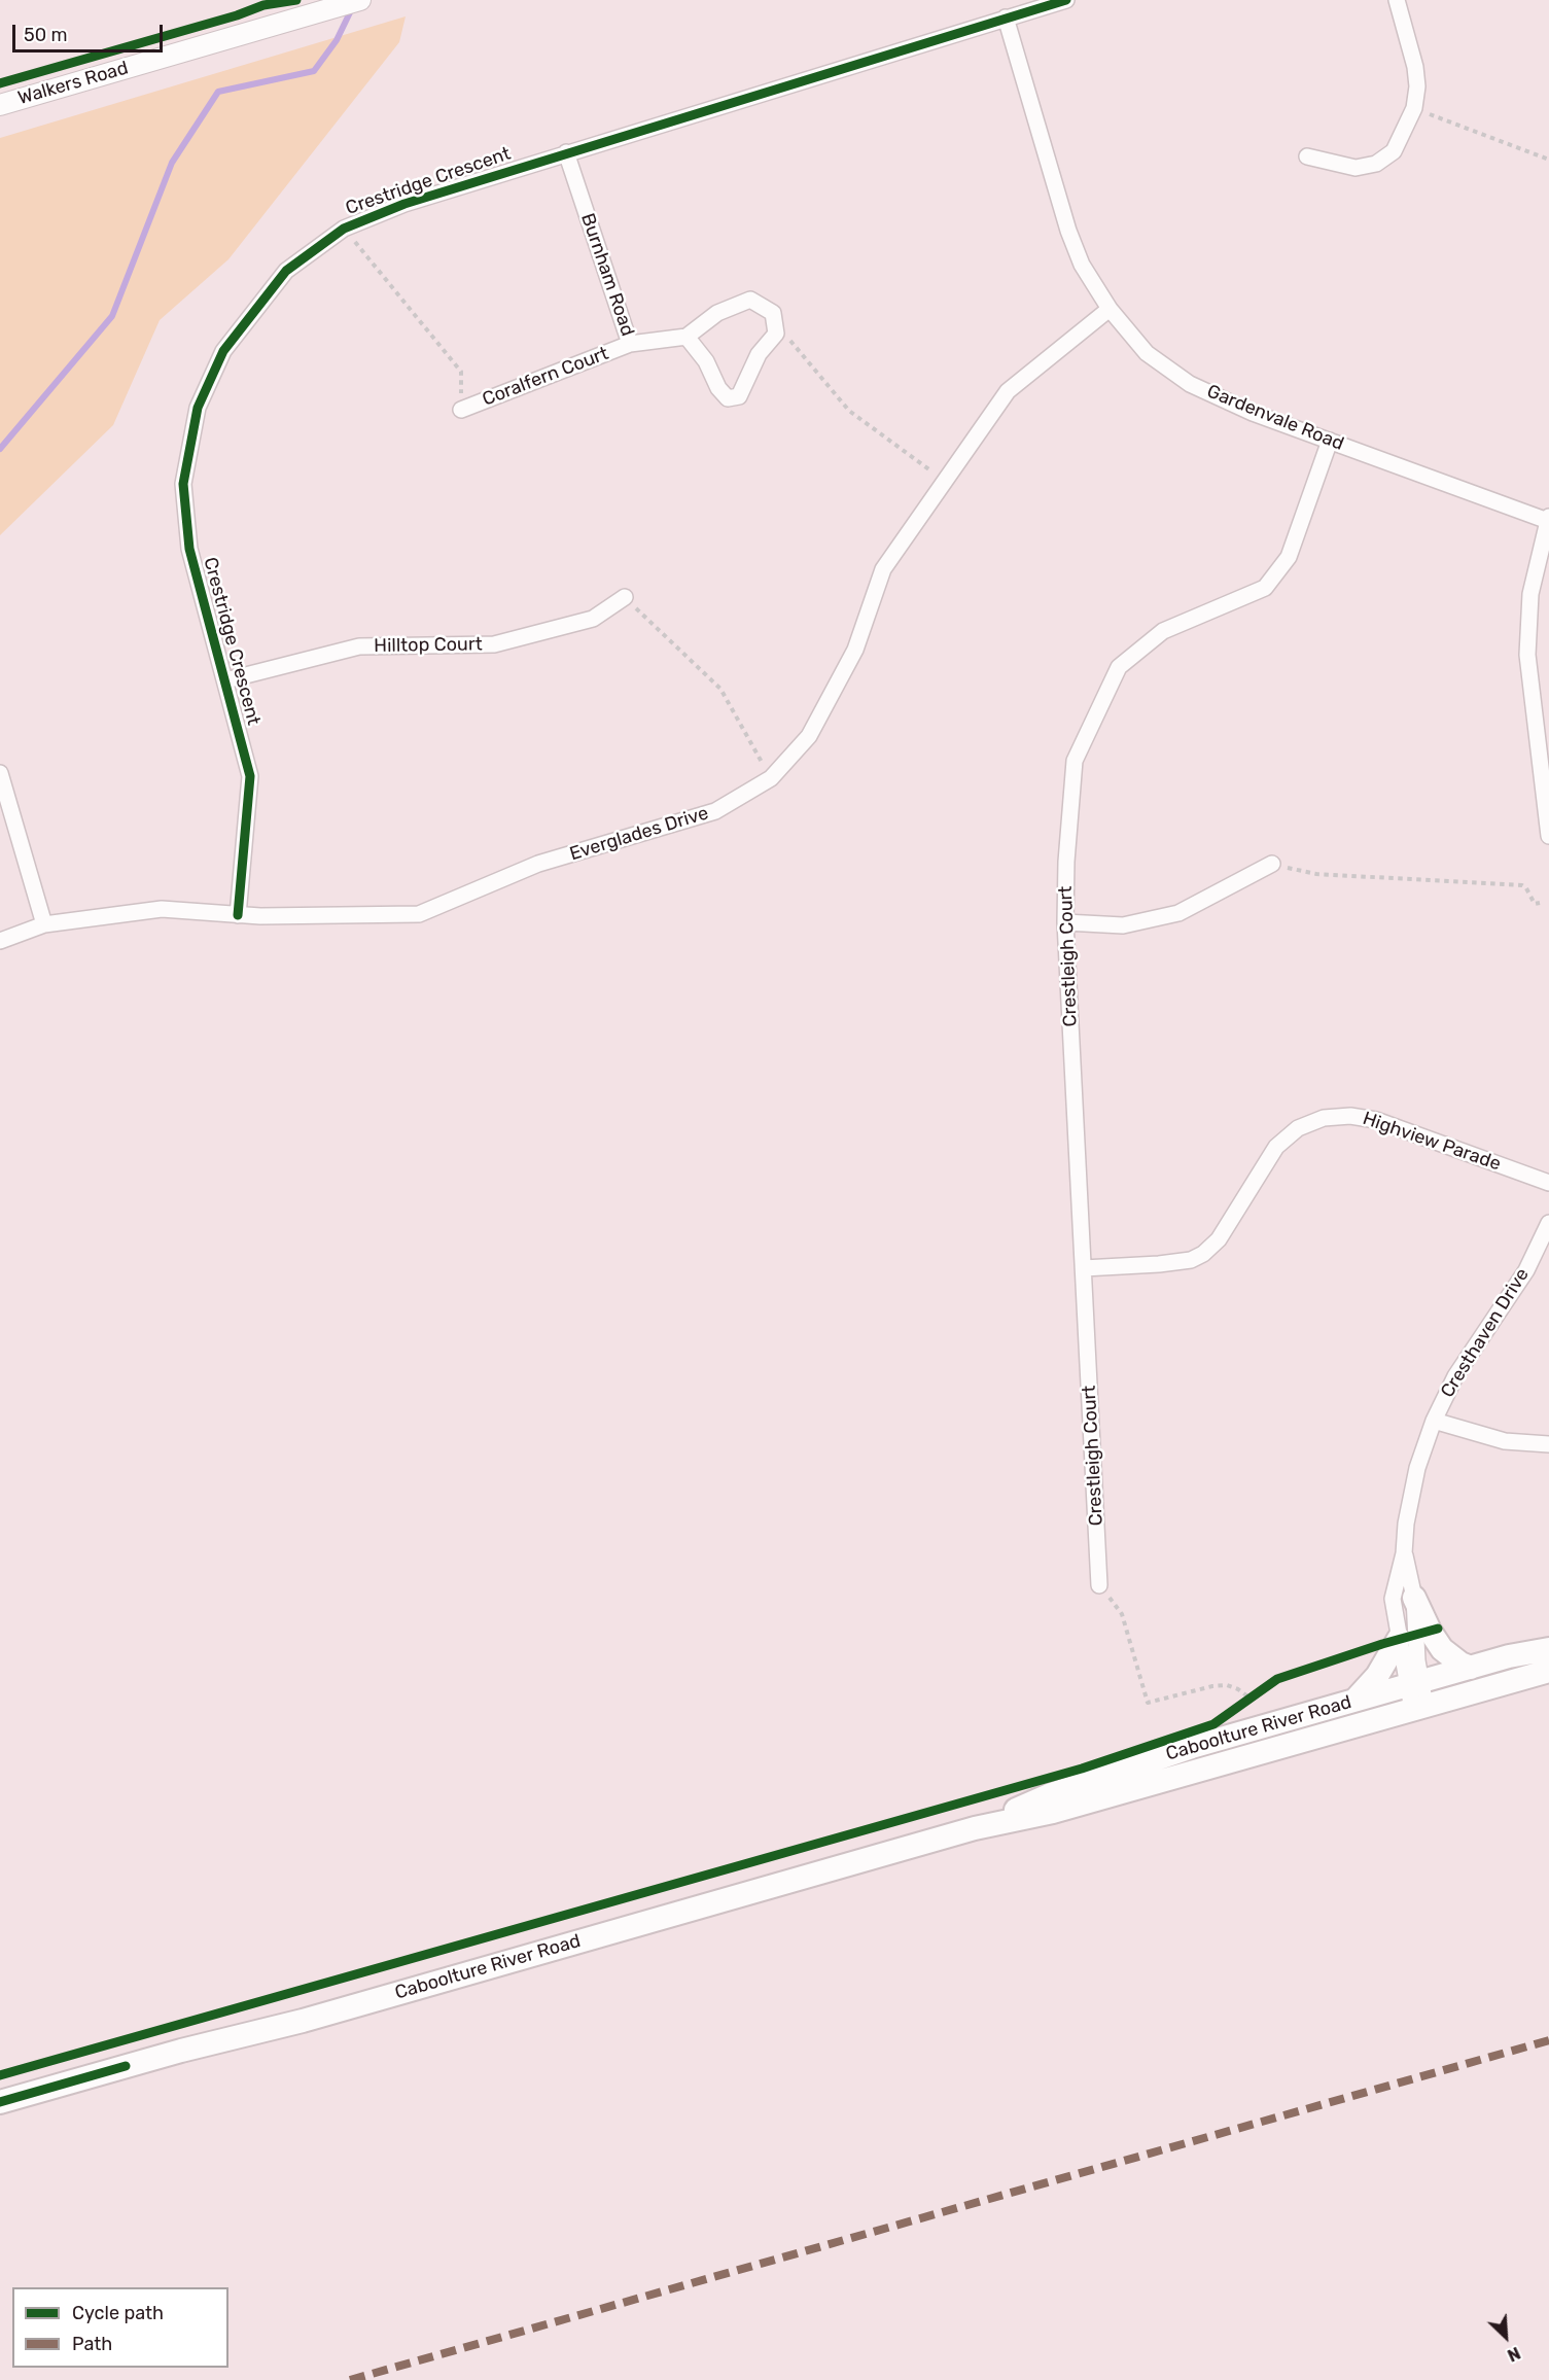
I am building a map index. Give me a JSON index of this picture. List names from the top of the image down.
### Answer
{
  "streets": {
    "main road": ["Caboolture River Road"],
    "street": [
      "Walkers Road",
      "Crestridge Crescent",
      "Burnham Road",
      "Coralfern Court",
      "Gardenvale Road",
      "Hilltop Court",
      "Everglades Drive",
      "Crestleigh Court",
      "Highview Parade",
      "Cresthaven Drive"
    ]
  },
  "crossings": [
    ["Crestridge Crescent", "Burnham Road"],
    ["Crestridge Crescent", "Gardenvale Road"],
    ["Crestridge Crescent", "Hilltop Court"],
    ["Crestridge Crescent", "Everglades Drive"],
    ["Burnham Road", "Coralfern Court"],
    ["Gardenvale Road", "Everglades Drive"],
    ["Gardenvale Road", "Crestleigh Court"],
    ["Crestleigh Court", "Highview Parade"],
    ["Cresthaven Drive", "Caboolture River Road"]
  ],
  "legend": ["Cycle path", "Path"],
  "scale_bar": "50 m",
  "north": "bottom right"
}
